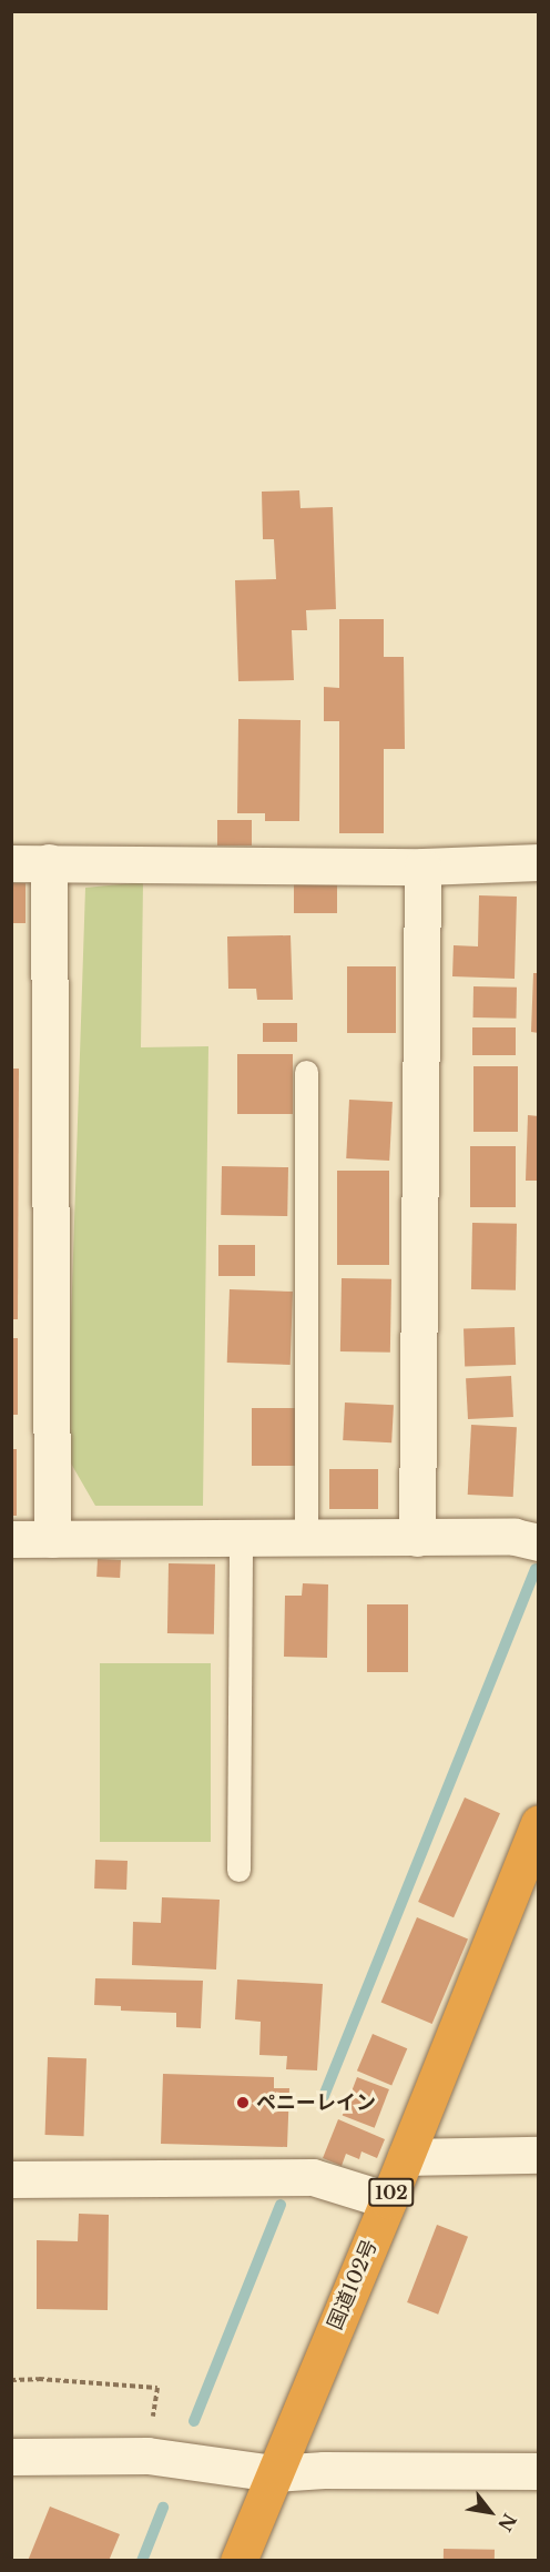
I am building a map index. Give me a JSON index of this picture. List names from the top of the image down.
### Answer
{
  "streets": {
    "highway": ["102", "国道102号"]
  },
  "places": ["ペニーレイン"],
  "north": "bottom right"
}
